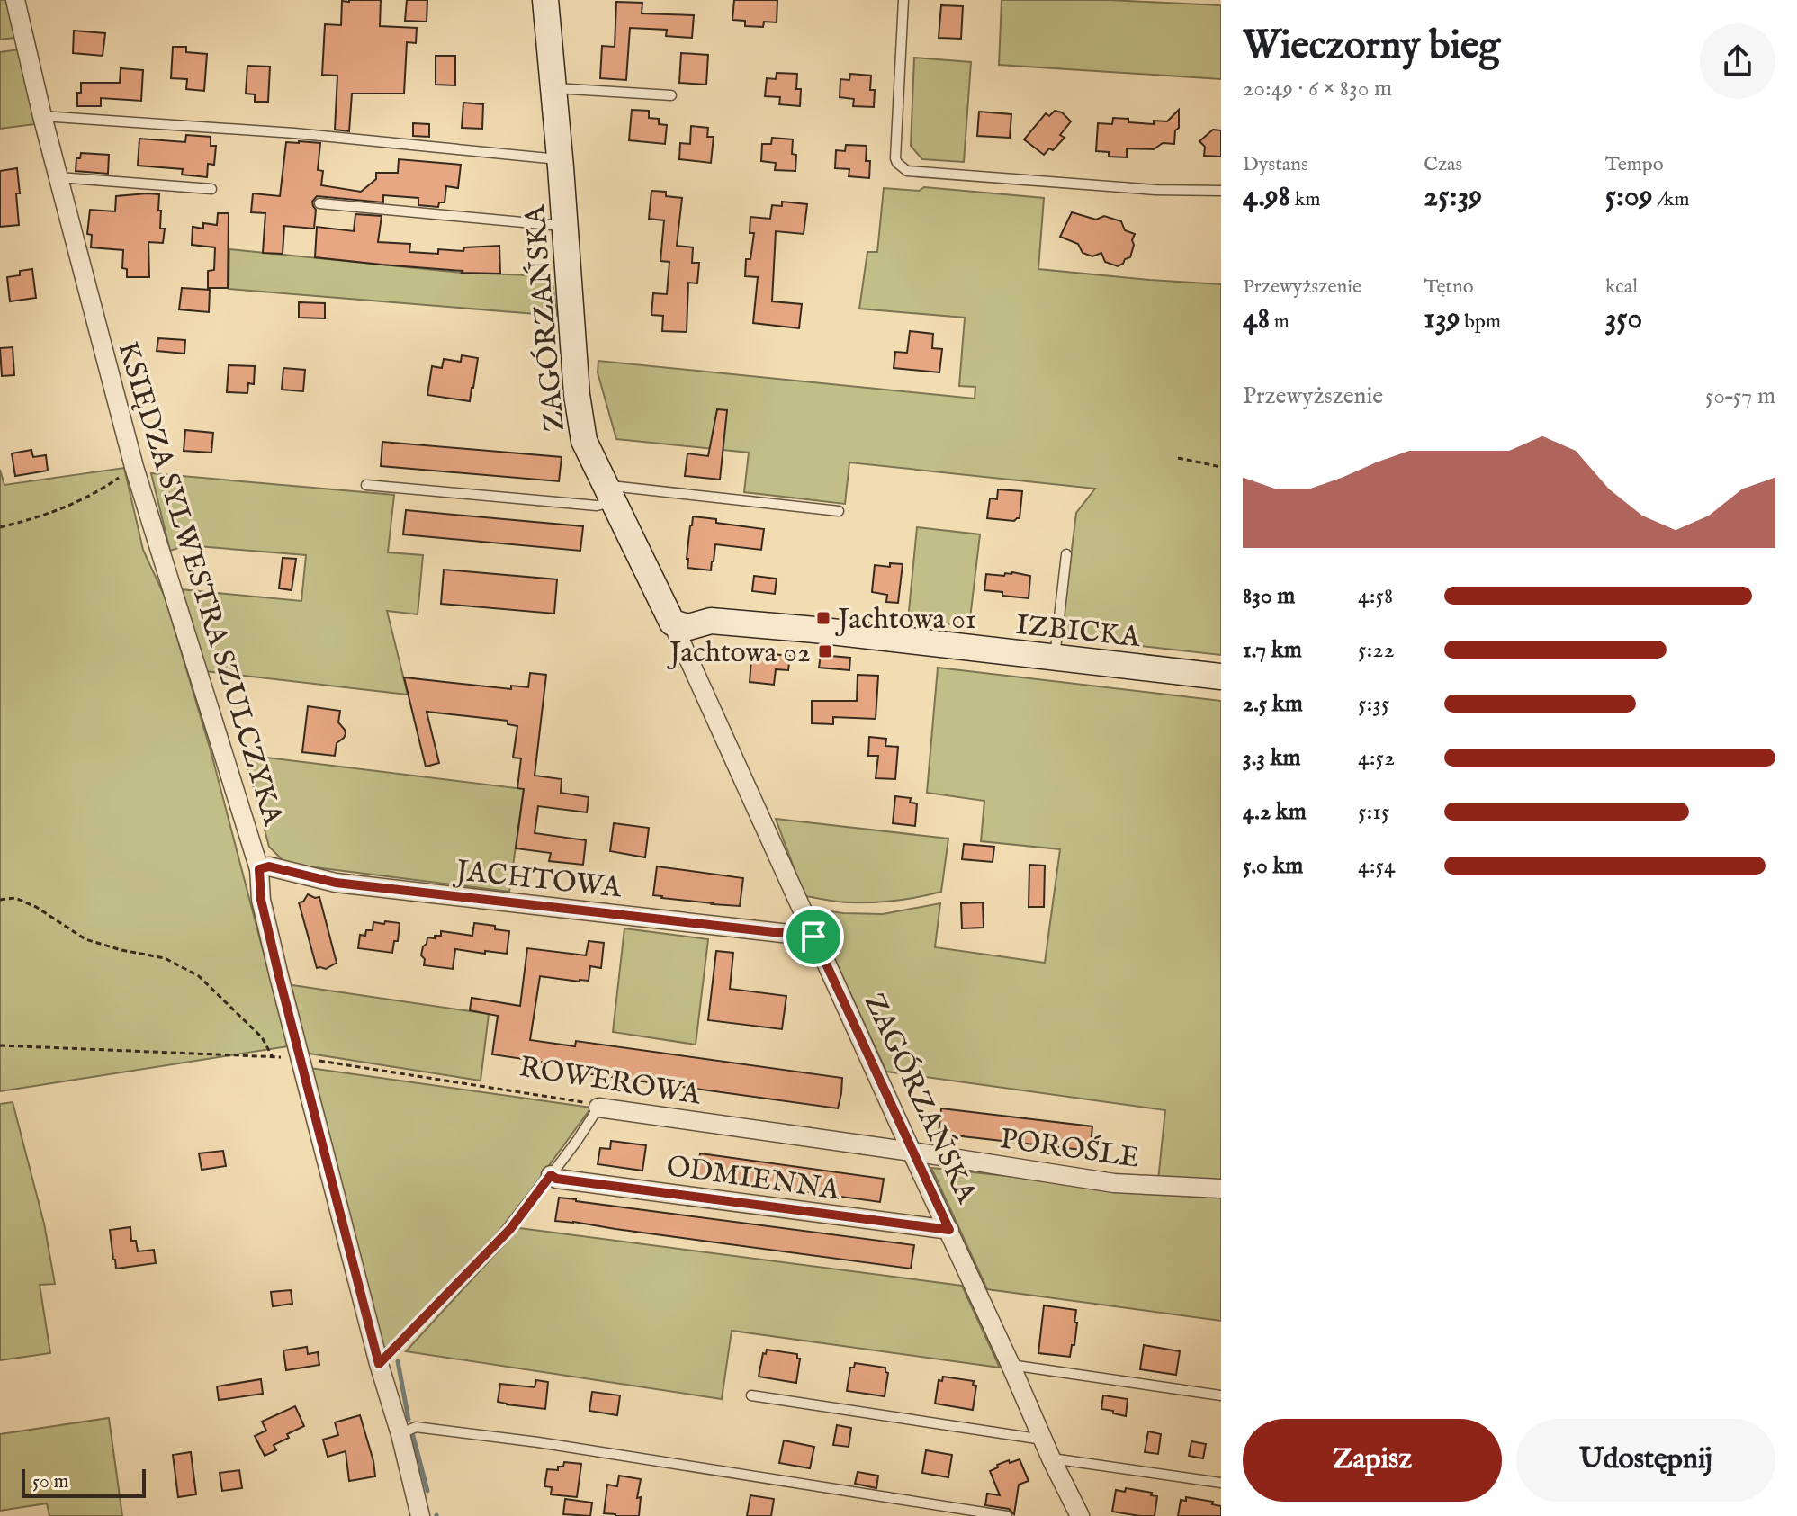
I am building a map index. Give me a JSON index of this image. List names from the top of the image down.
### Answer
{
  "streets": {
    "street": [
      "ZAGÓRZAŃSKA",
      "KSIĘDZA SYLWESTRA SZULCZYKA",
      "IZBICKA",
      "JACHTOWA",
      "ROWEROWA",
      "POROŚLE",
      "ODMIENNA"
    ]
  },
  "crossings": [
    ["ZAGÓRZAŃSKA", "IZBICKA"],
    ["ZAGÓRZAŃSKA", "JACHTOWA"],
    ["ZAGÓRZAŃSKA", "ROWEROWA"],
    ["ZAGÓRZAŃSKA", "POROŚLE"],
    ["ZAGÓRZAŃSKA", "ODMIENNA"],
    ["KSIĘDZA SYLWESTRA SZULCZYKA", "JACHTOWA"],
    ["KSIĘDZA SYLWESTRA SZULCZYKA", "ROWEROWA"],
    ["ROWEROWA", "POROŚLE"]
  ],
  "places": {
    "transit": ["Jachtowa 01", "Jachtowa 02"]
  },
  "scale_bar": "50 m",
  "page": {
    "heading": ["Wieczorny bieg", "20:49 · 6 × 830 m"],
    "stats": [
      ["Dystans", "4.98 km"],
      ["Czas", "25:39"],
      ["Tempo", "5:09 /km"],
      ["Przewyższenie", "48 m"],
      ["Tętno", "139 bpm"],
      ["kcal", "350"]
    ],
    "chart": ["Przewyższenie", "50–57 m"],
    "list": [
      {
        "name": "830 m",
        "note": "4:58"
      },
      {
        "name": "1.7 km",
        "note": "5:22"
      },
      {
        "name": "2.5 km",
        "note": "5:35"
      },
      {
        "name": "3.3 km",
        "note": "4:52"
      },
      {
        "name": "4.2 km",
        "note": "5:15"
      },
      {
        "name": "5.0 km",
        "note": "4:54"
      }
    ],
    "buttons": ["Zapisz", "Udostępnij"],
    "scale": "50 m"
  }
}
